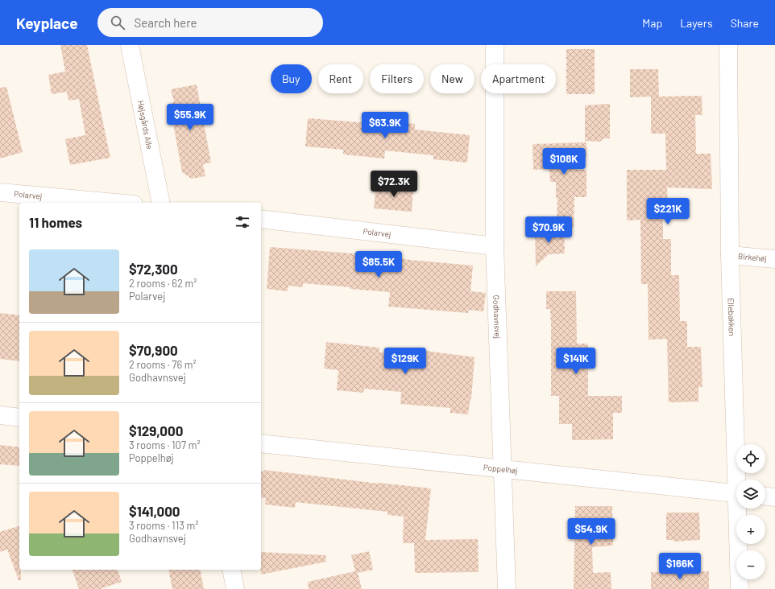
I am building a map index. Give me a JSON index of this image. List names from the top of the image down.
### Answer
{
  "streets": {
    "street": [
      "Højsgårds Alle",
      "Polarvej",
      "Birkehøj",
      "Godhavnsvej",
      "Ellebakken",
      "Poppelhøj"
    ]
  },
  "crossings": [
    ["Polarvej", "Godhavnsvej"],
    ["Birkehøj", "Ellebakken"],
    ["Godhavnsvej", "Poppelhøj"]
  ],
  "page": {
    "header": "Keyplace",
    "search": "Search here",
    "nav": ["Map", "Layers", "Share"],
    "chip": [
      "Buy",
      "Rent",
      "Filters",
      "New",
      "Apartment"
    ],
    "price": [
      "$55.9K",
      "$63.9K",
      "$108K",
      "$72.3K",
      "$221K",
      "$70.9K",
      "$85.5K",
      "$129K",
      "$141K",
      "$54.9K",
      "$166K"
    ],
    "heading": "11 homes",
    "list": [
      {
        "name": "$72,300",
        "note": "2 rooms · 62 m² · Polarvej"
      },
      {
        "name": "$70,900",
        "note": "2 rooms · 76 m² · Godhavnsvej"
      },
      {
        "name": "$129,000",
        "note": "3 rooms · 107 m² · Poppelhøj"
      },
      {
        "name": "$141,000",
        "note": "3 rooms · 113 m² · Godhavnsvej"
      }
    ],
    "map_buttons": ["+", "−"]
  }
}
